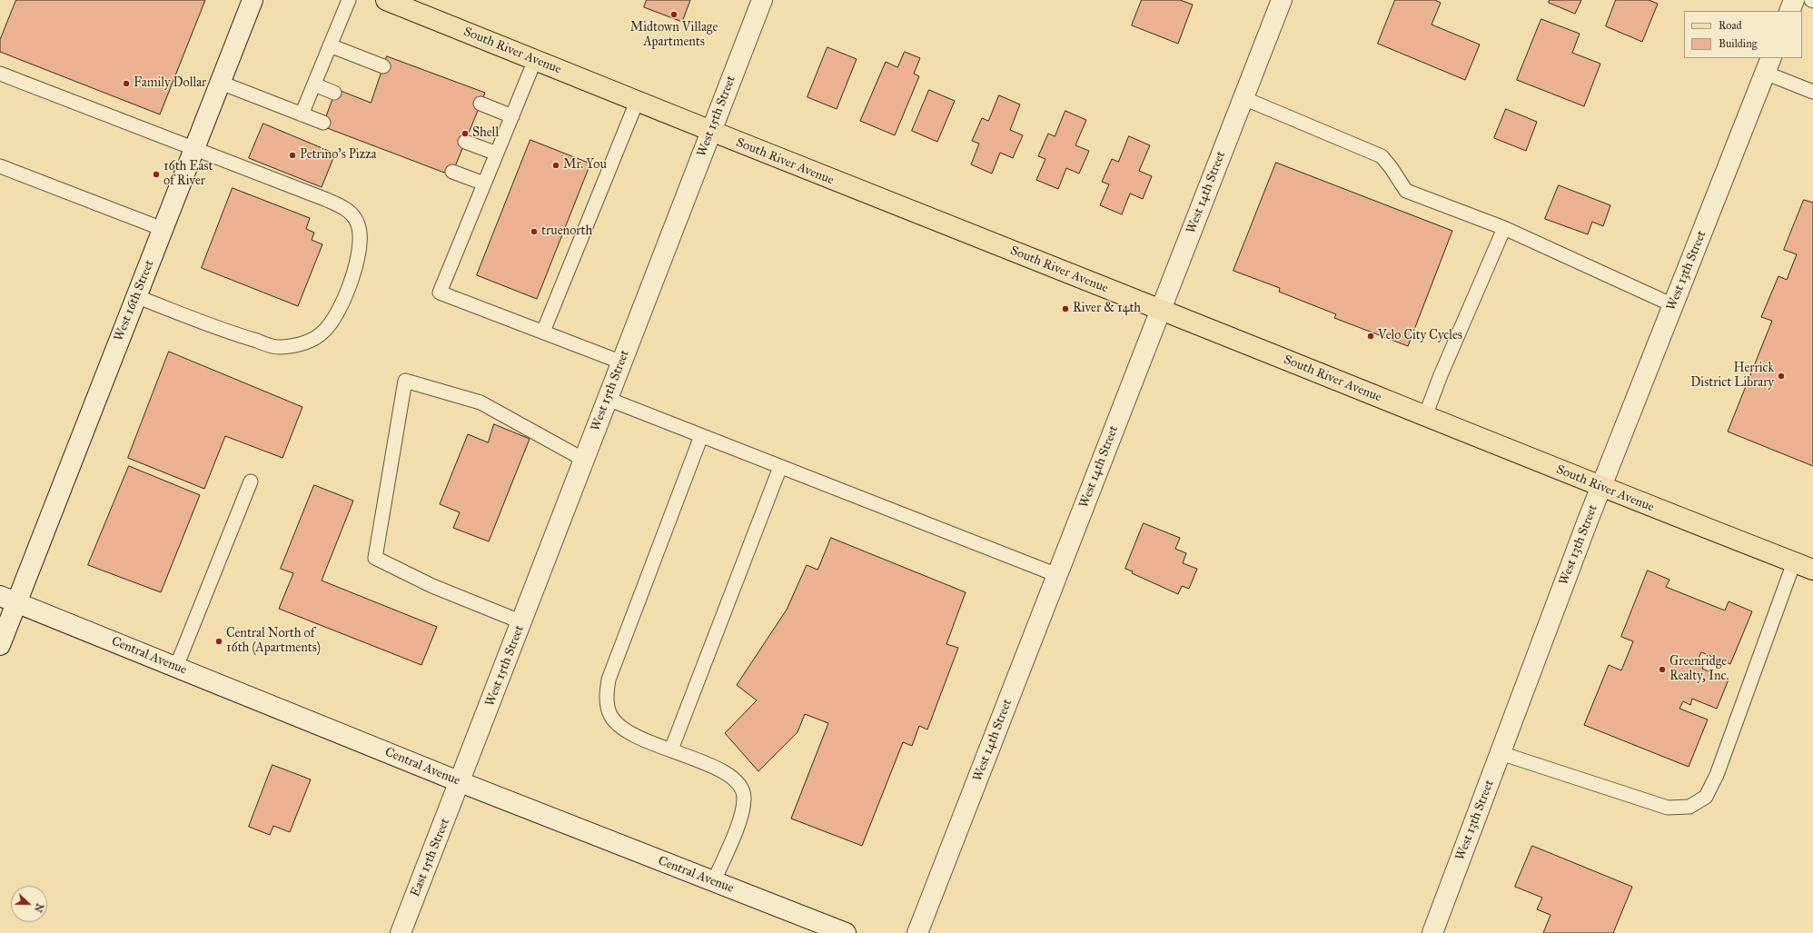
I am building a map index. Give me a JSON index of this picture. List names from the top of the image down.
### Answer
{
  "streets": {
    "main road": ["South River Avenue"],
    "street": [
      "West 15th Street",
      "West 14th Street",
      "West 13th Street",
      "West 16th Street",
      "Central Avenue",
      "East 15th Street"
    ]
  },
  "crossings": [
    ["South River Avenue", "West 15th Street"],
    ["South River Avenue", "West 14th Street"],
    ["South River Avenue", "West 13th Street"],
    ["West 15th Street", "Central Avenue"],
    ["West 15th Street", "East 15th Street"],
    ["West 16th Street", "Central Avenue"],
    ["Central Avenue", "East 15th Street"]
  ],
  "places": [
    "Midtown Village Apartments",
    "Family Dollar",
    "Shell",
    "Petrino's Pizza",
    "Mr. You",
    "16th East of River",
    "truenorth",
    "River & 14th",
    "Velo City Cycles",
    "Herrick District Library",
    "Central North of 16th (Apartments)",
    "Greenridge Realty, Inc."
  ],
  "legend": ["Road", "Building"],
  "north": "right"
}
